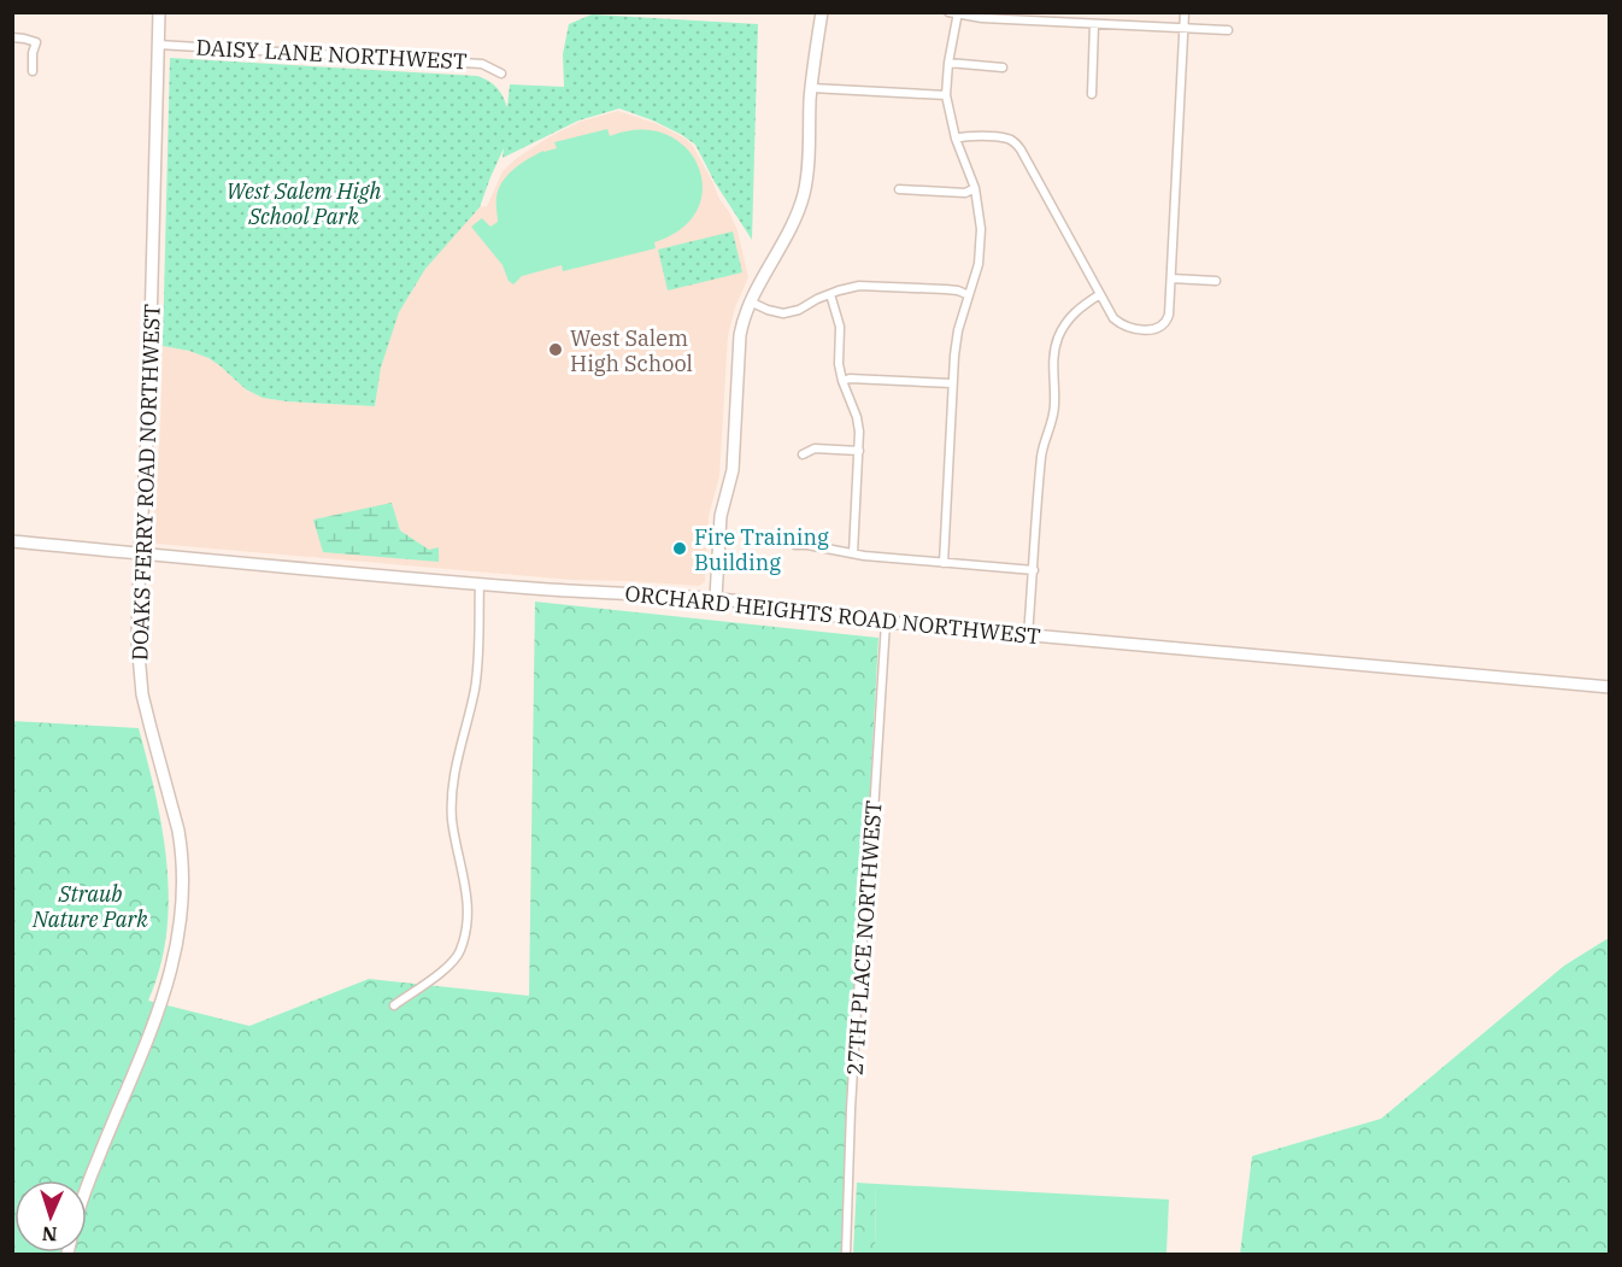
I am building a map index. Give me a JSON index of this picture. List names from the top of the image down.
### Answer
{
  "streets": {
    "street": [
      "DAISY LANE NORTHWEST",
      "DOAKS FERRY ROAD NORTHWEST",
      "ORCHARD HEIGHTS ROAD NORTHWEST",
      "27TH PLACE NORTHWEST"
    ]
  },
  "crossings": [
    ["DAISY LANE NORTHWEST", "DOAKS FERRY ROAD NORTHWEST"],
    ["DOAKS FERRY ROAD NORTHWEST", "ORCHARD HEIGHTS ROAD NORTHWEST"],
    ["ORCHARD HEIGHTS ROAD NORTHWEST", "27TH PLACE NORTHWEST"]
  ],
  "parks": ["West Salem High School Park", "Straub Nature Park"],
  "places": ["West Salem High School", "Fire Training Building"],
  "north": "bottom"
}
